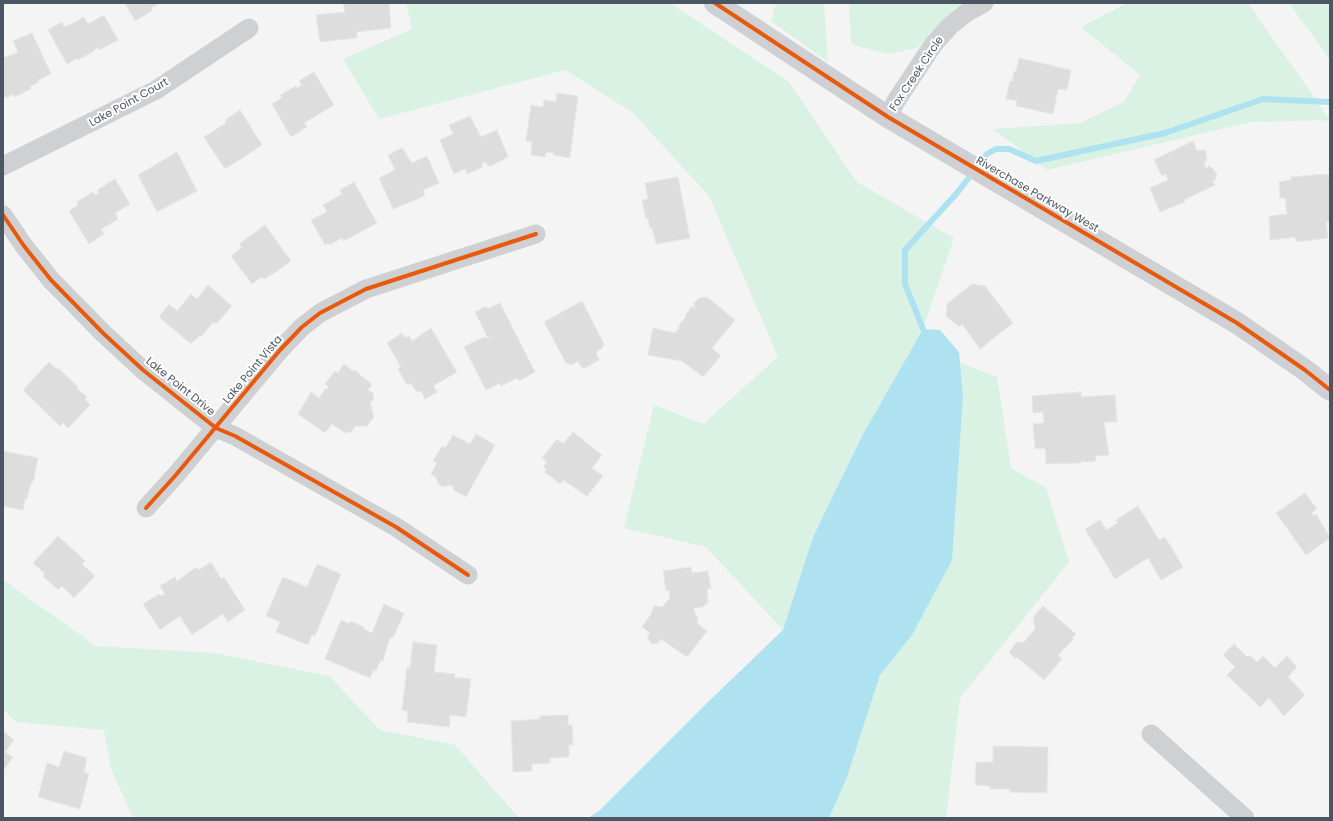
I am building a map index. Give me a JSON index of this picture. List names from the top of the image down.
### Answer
{
  "streets": {
    "street": [
      "Fox Creek Circle",
      "Lake Point Court",
      "Riverchase Parkway West",
      "Lake Point Vista",
      "Lake Point Drive"
    ]
  },
  "crossings": [
    ["Fox Creek Circle", "Riverchase Parkway West"],
    ["Lake Point Vista", "Lake Point Drive"]
  ]
}
